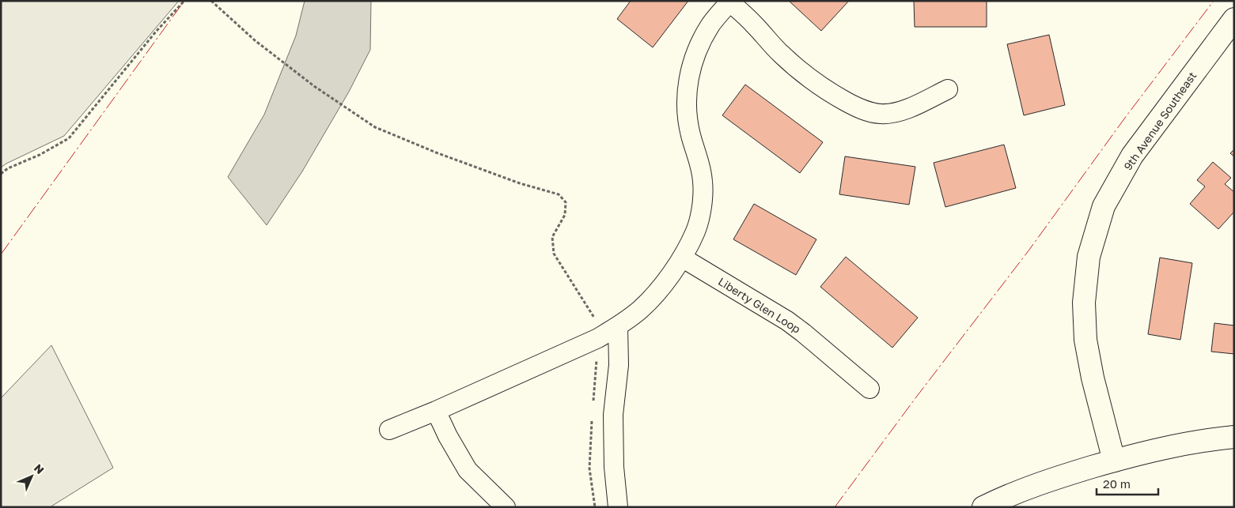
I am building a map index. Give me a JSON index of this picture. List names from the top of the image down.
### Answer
{
  "streets": {
    "street": ["9th Avenue Southeast", "Liberty Glen Loop"]
  },
  "scale_bar": "20 m",
  "north": "top right"
}
